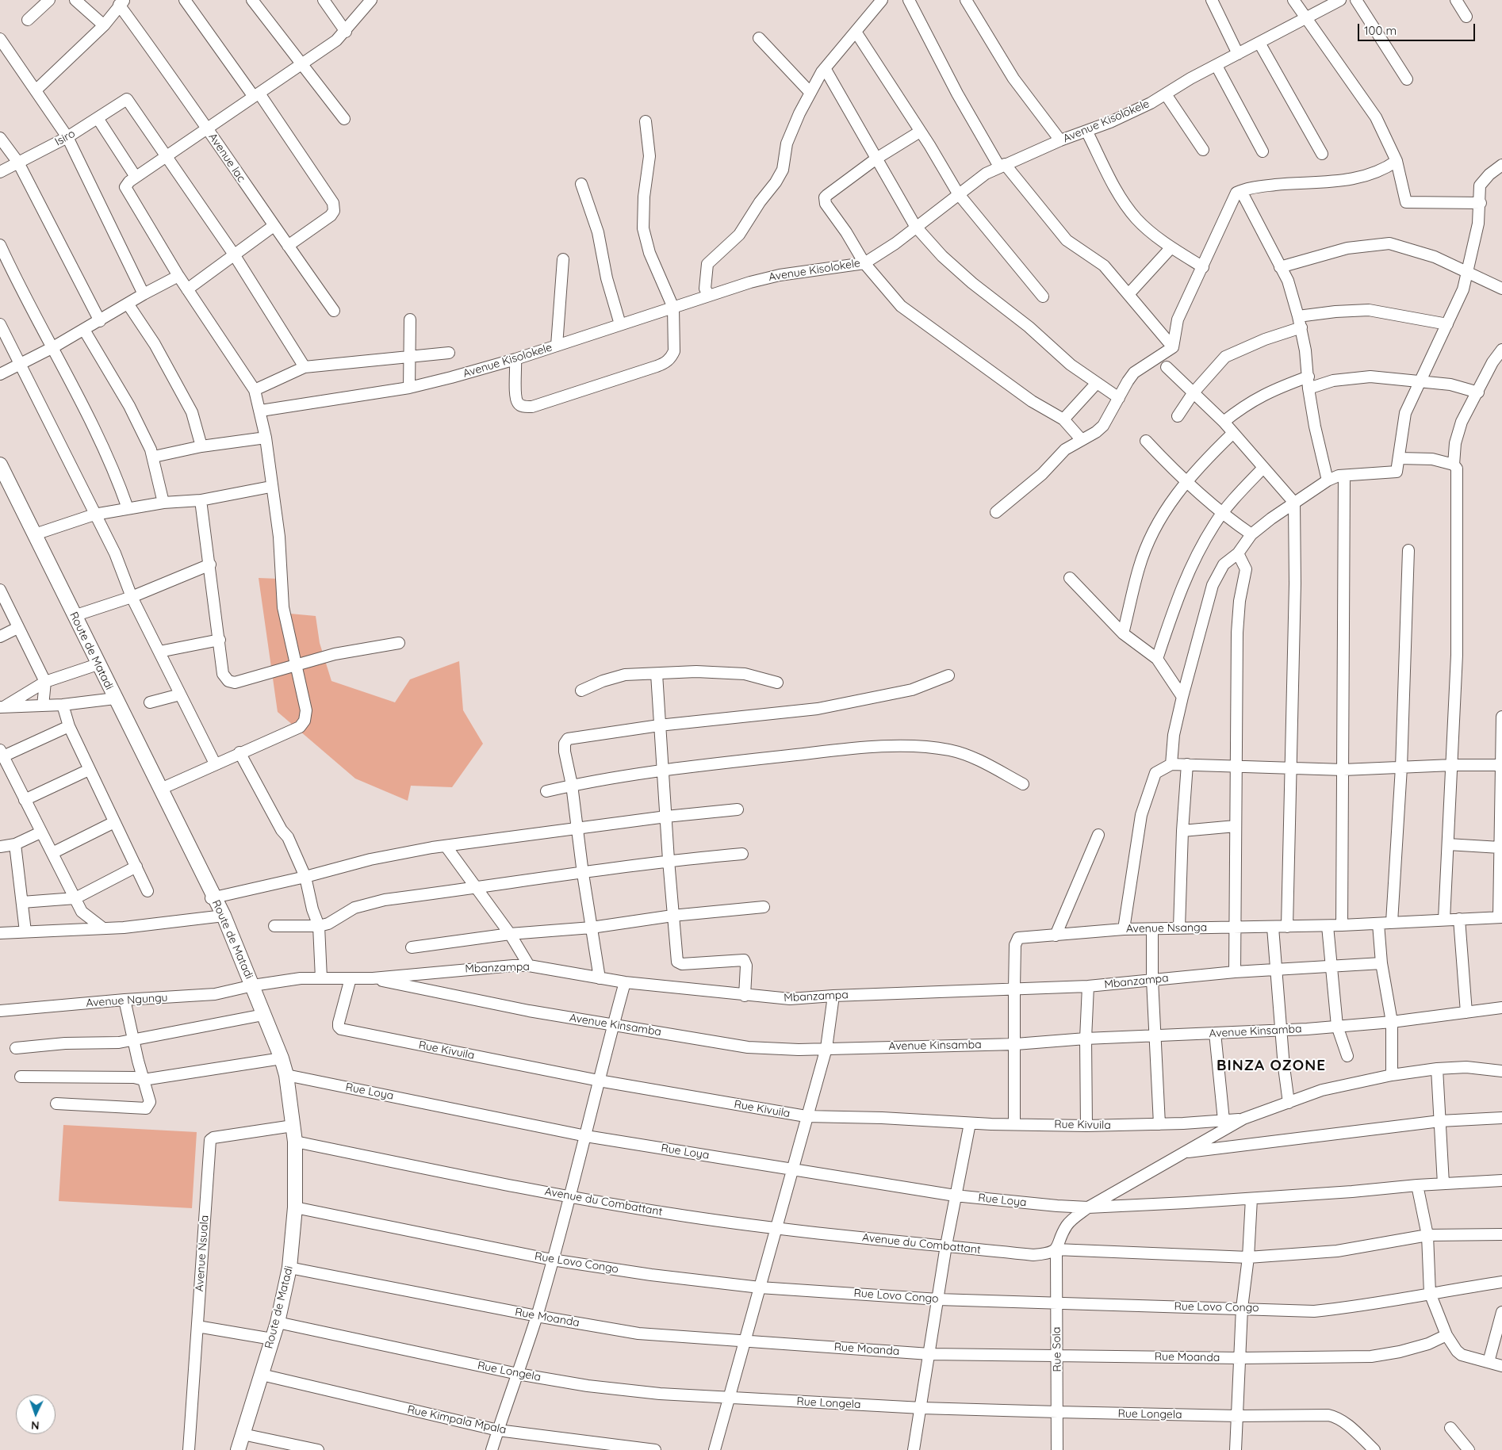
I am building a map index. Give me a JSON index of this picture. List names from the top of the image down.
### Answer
{
  "streets": {
    "main road": ["Route de Matadi"],
    "street": [
      "Avenue Kisolokele",
      "Isiro",
      "Avenue lac",
      "Avenue Nsanga",
      "Mbanzampa",
      "Avenue Ngungu",
      "Avenue Kinsamba",
      "Rue Kivuila",
      "Rue Loya",
      "Avenue du Combattant",
      "Avenue Nsuala",
      "Rue Lovo Congo",
      "Rue Moanda",
      "Rue Sola",
      "Rue Longela",
      "Rue Kimpala Mpala"
    ]
  },
  "crossings": [
    ["Route de Matadi", "Mbanzampa"],
    ["Route de Matadi", "Avenue Ngungu"],
    ["Route de Matadi", "Rue Loya"],
    ["Route de Matadi", "Avenue du Combattant"],
    ["Route de Matadi", "Avenue Nsuala"],
    ["Route de Matadi", "Rue Lovo Congo"],
    ["Route de Matadi", "Rue Moanda"],
    ["Route de Matadi", "Rue Longela"],
    ["Route de Matadi", "Rue Kimpala Mpala"],
    ["Avenue Nsanga", "Mbanzampa"],
    ["Avenue Nsanga", "Avenue Kinsamba"],
    ["Avenue Nsanga", "Rue Kivuila"],
    ["Mbanzampa", "Avenue Ngungu"],
    ["Mbanzampa", "Avenue Kinsamba"],
    ["Mbanzampa", "Rue Kivuila"],
    ["Avenue du Combattant", "Rue Sola"],
    ["Rue Lovo Congo", "Rue Sola"],
    ["Rue Moanda", "Rue Sola"],
    ["Rue Sola", "Rue Longela"]
  ],
  "districts": ["BINZA OZONE"],
  "scale_bar": "100 m",
  "north": "bottom"
}
